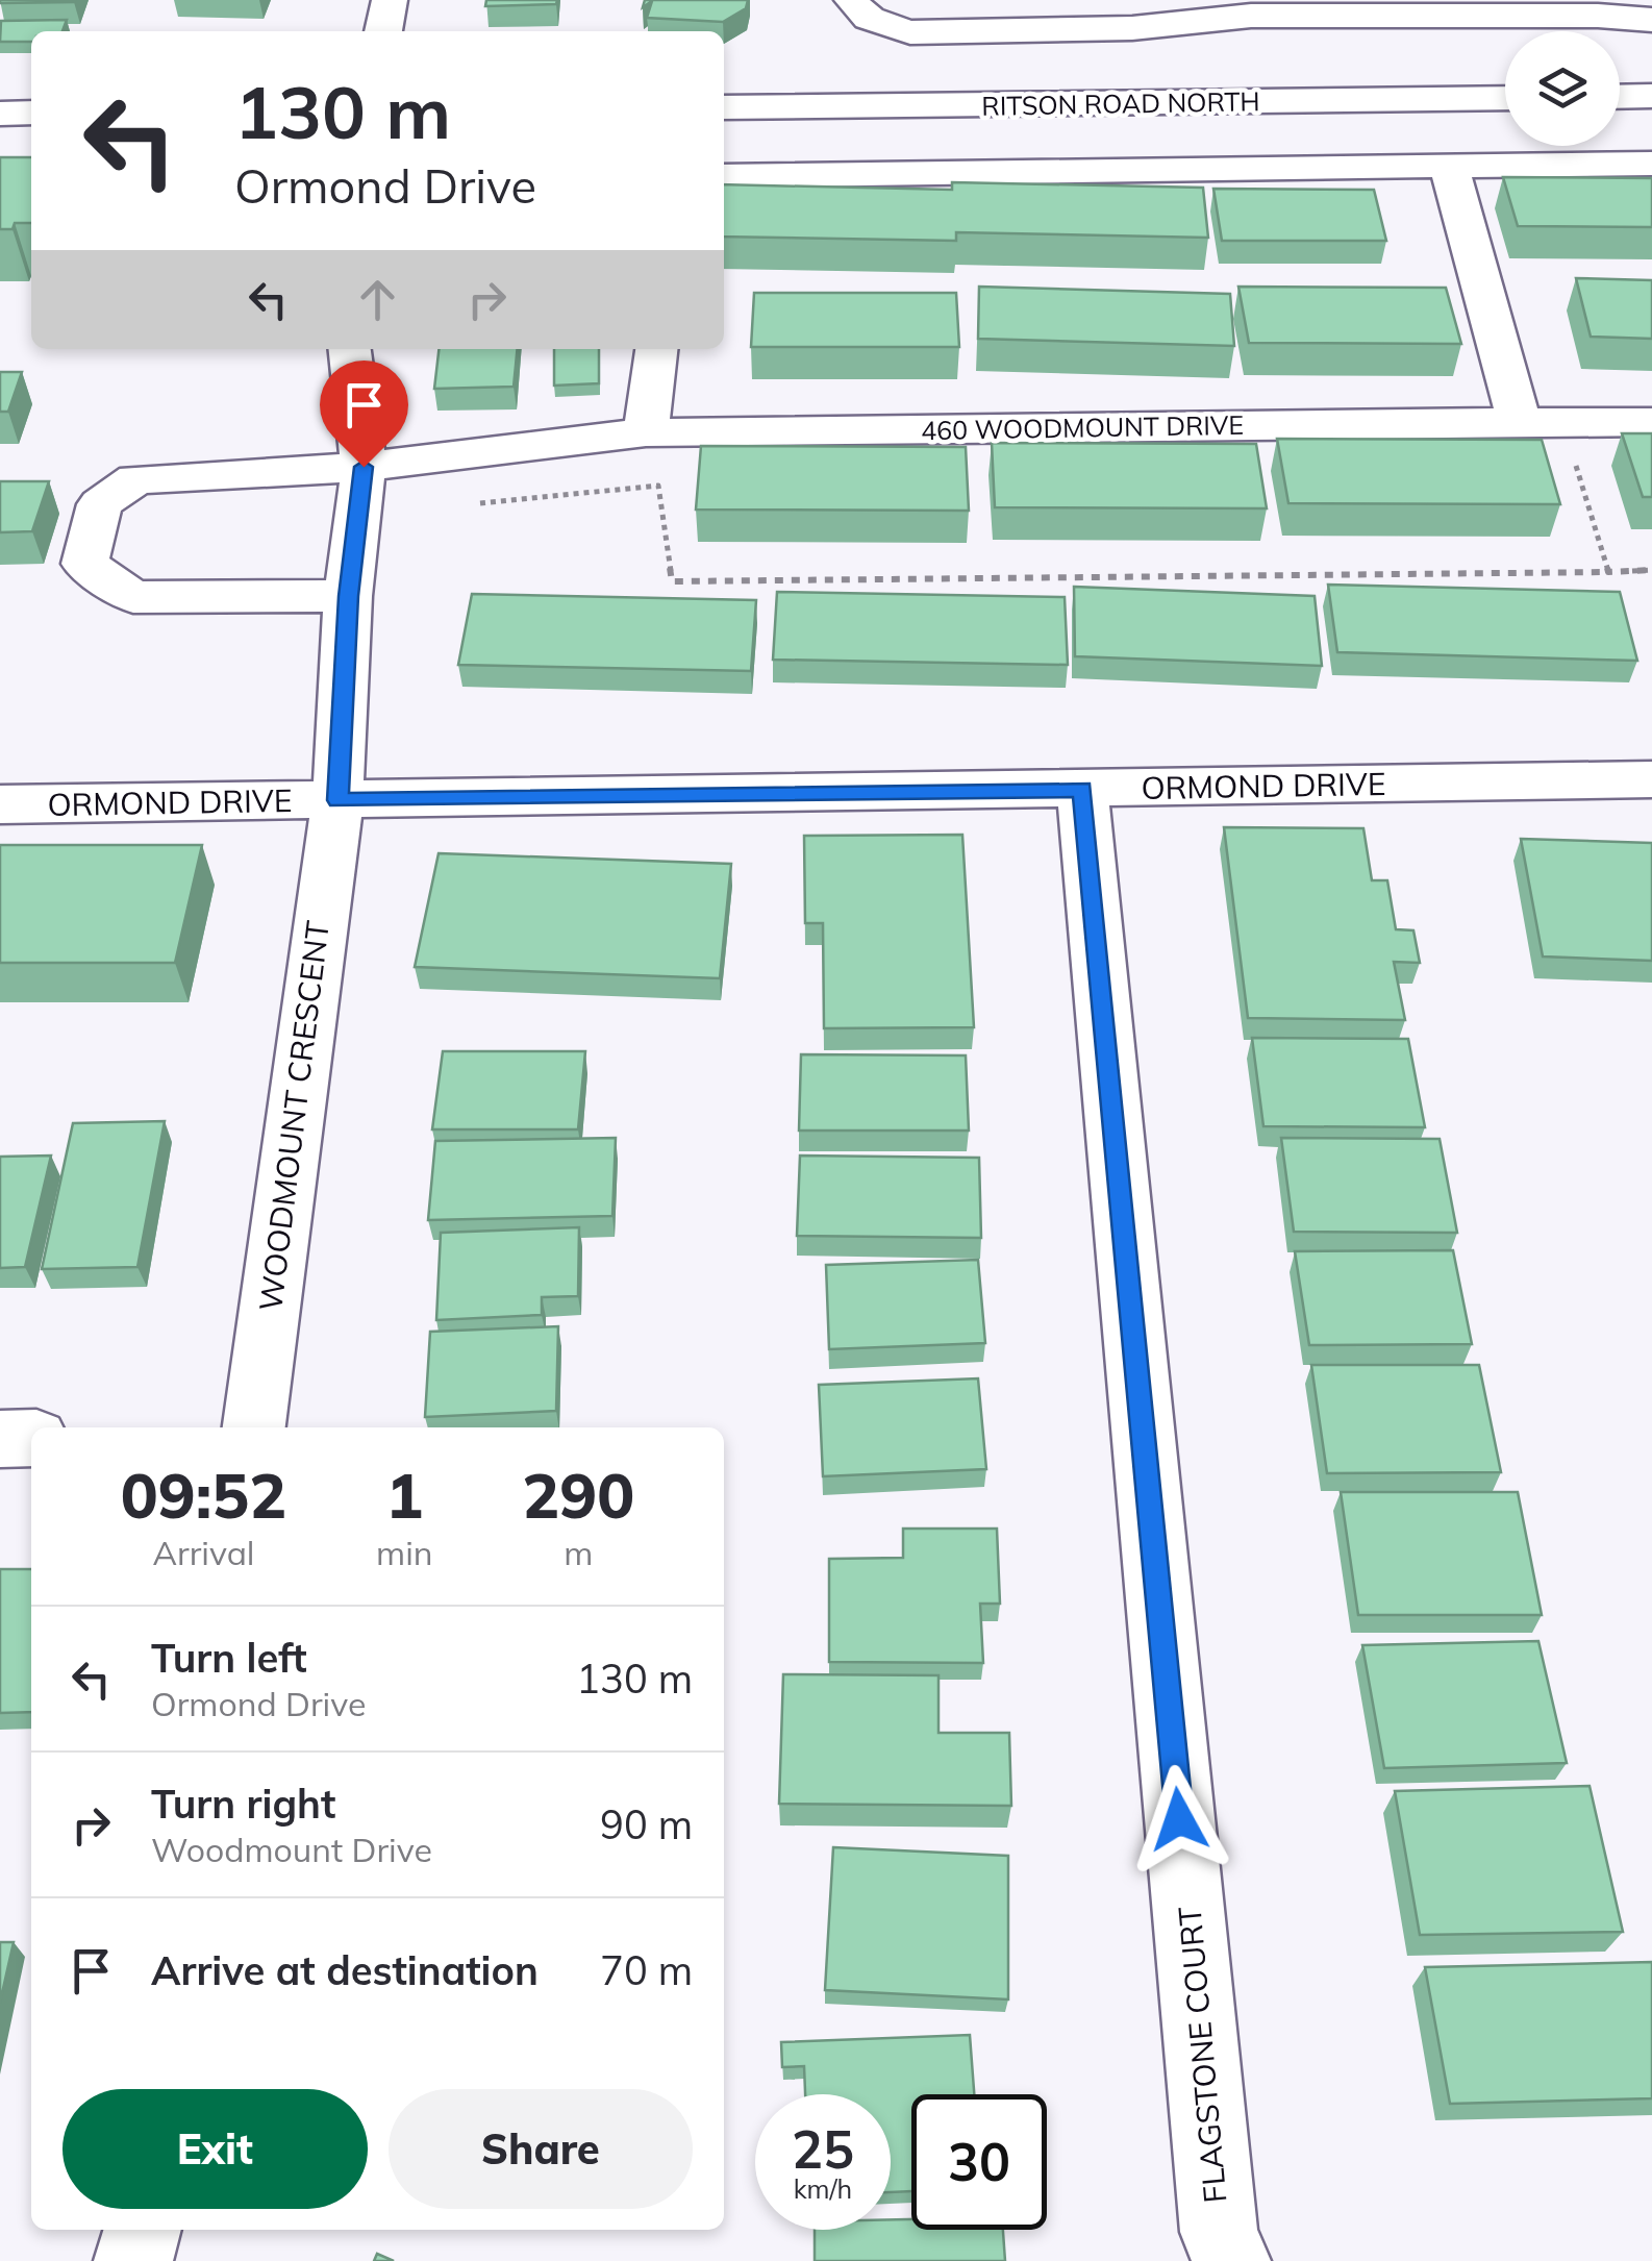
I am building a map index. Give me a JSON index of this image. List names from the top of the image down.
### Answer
{
  "streets": {
    "street": [
      "RITSON ROAD NORTH",
      "460 WOODMOUNT DRIVE",
      "ORMOND DRIVE",
      "WOODMOUNT CRESCENT",
      "FLAGSTONE COURT"
    ]
  },
  "crossings": [
    ["460 WOODMOUNT DRIVE", "WOODMOUNT CRESCENT"],
    ["ORMOND DRIVE", "WOODMOUNT CRESCENT"],
    ["ORMOND DRIVE", "FLAGSTONE COURT"]
  ],
  "page": {
    "turn": ["130 m", "Ormond Drive"],
    "eta": [
      "09:52",
      "Arrival",
      "1",
      "min",
      "290",
      "m"
    ],
    "list": [
      {
        "name": "Turn left",
        "note": "Ormond Drive",
        "value": "130 m"
      },
      {
        "name": "Turn right",
        "note": "Woodmount Drive",
        "value": "90 m"
      },
      {
        "name": "Arrive at destination",
        "value": "70 m"
      }
    ],
    "buttons": ["Exit", "Share"],
    "speed": "25 km/h",
    "limit": "30"
  }
}
